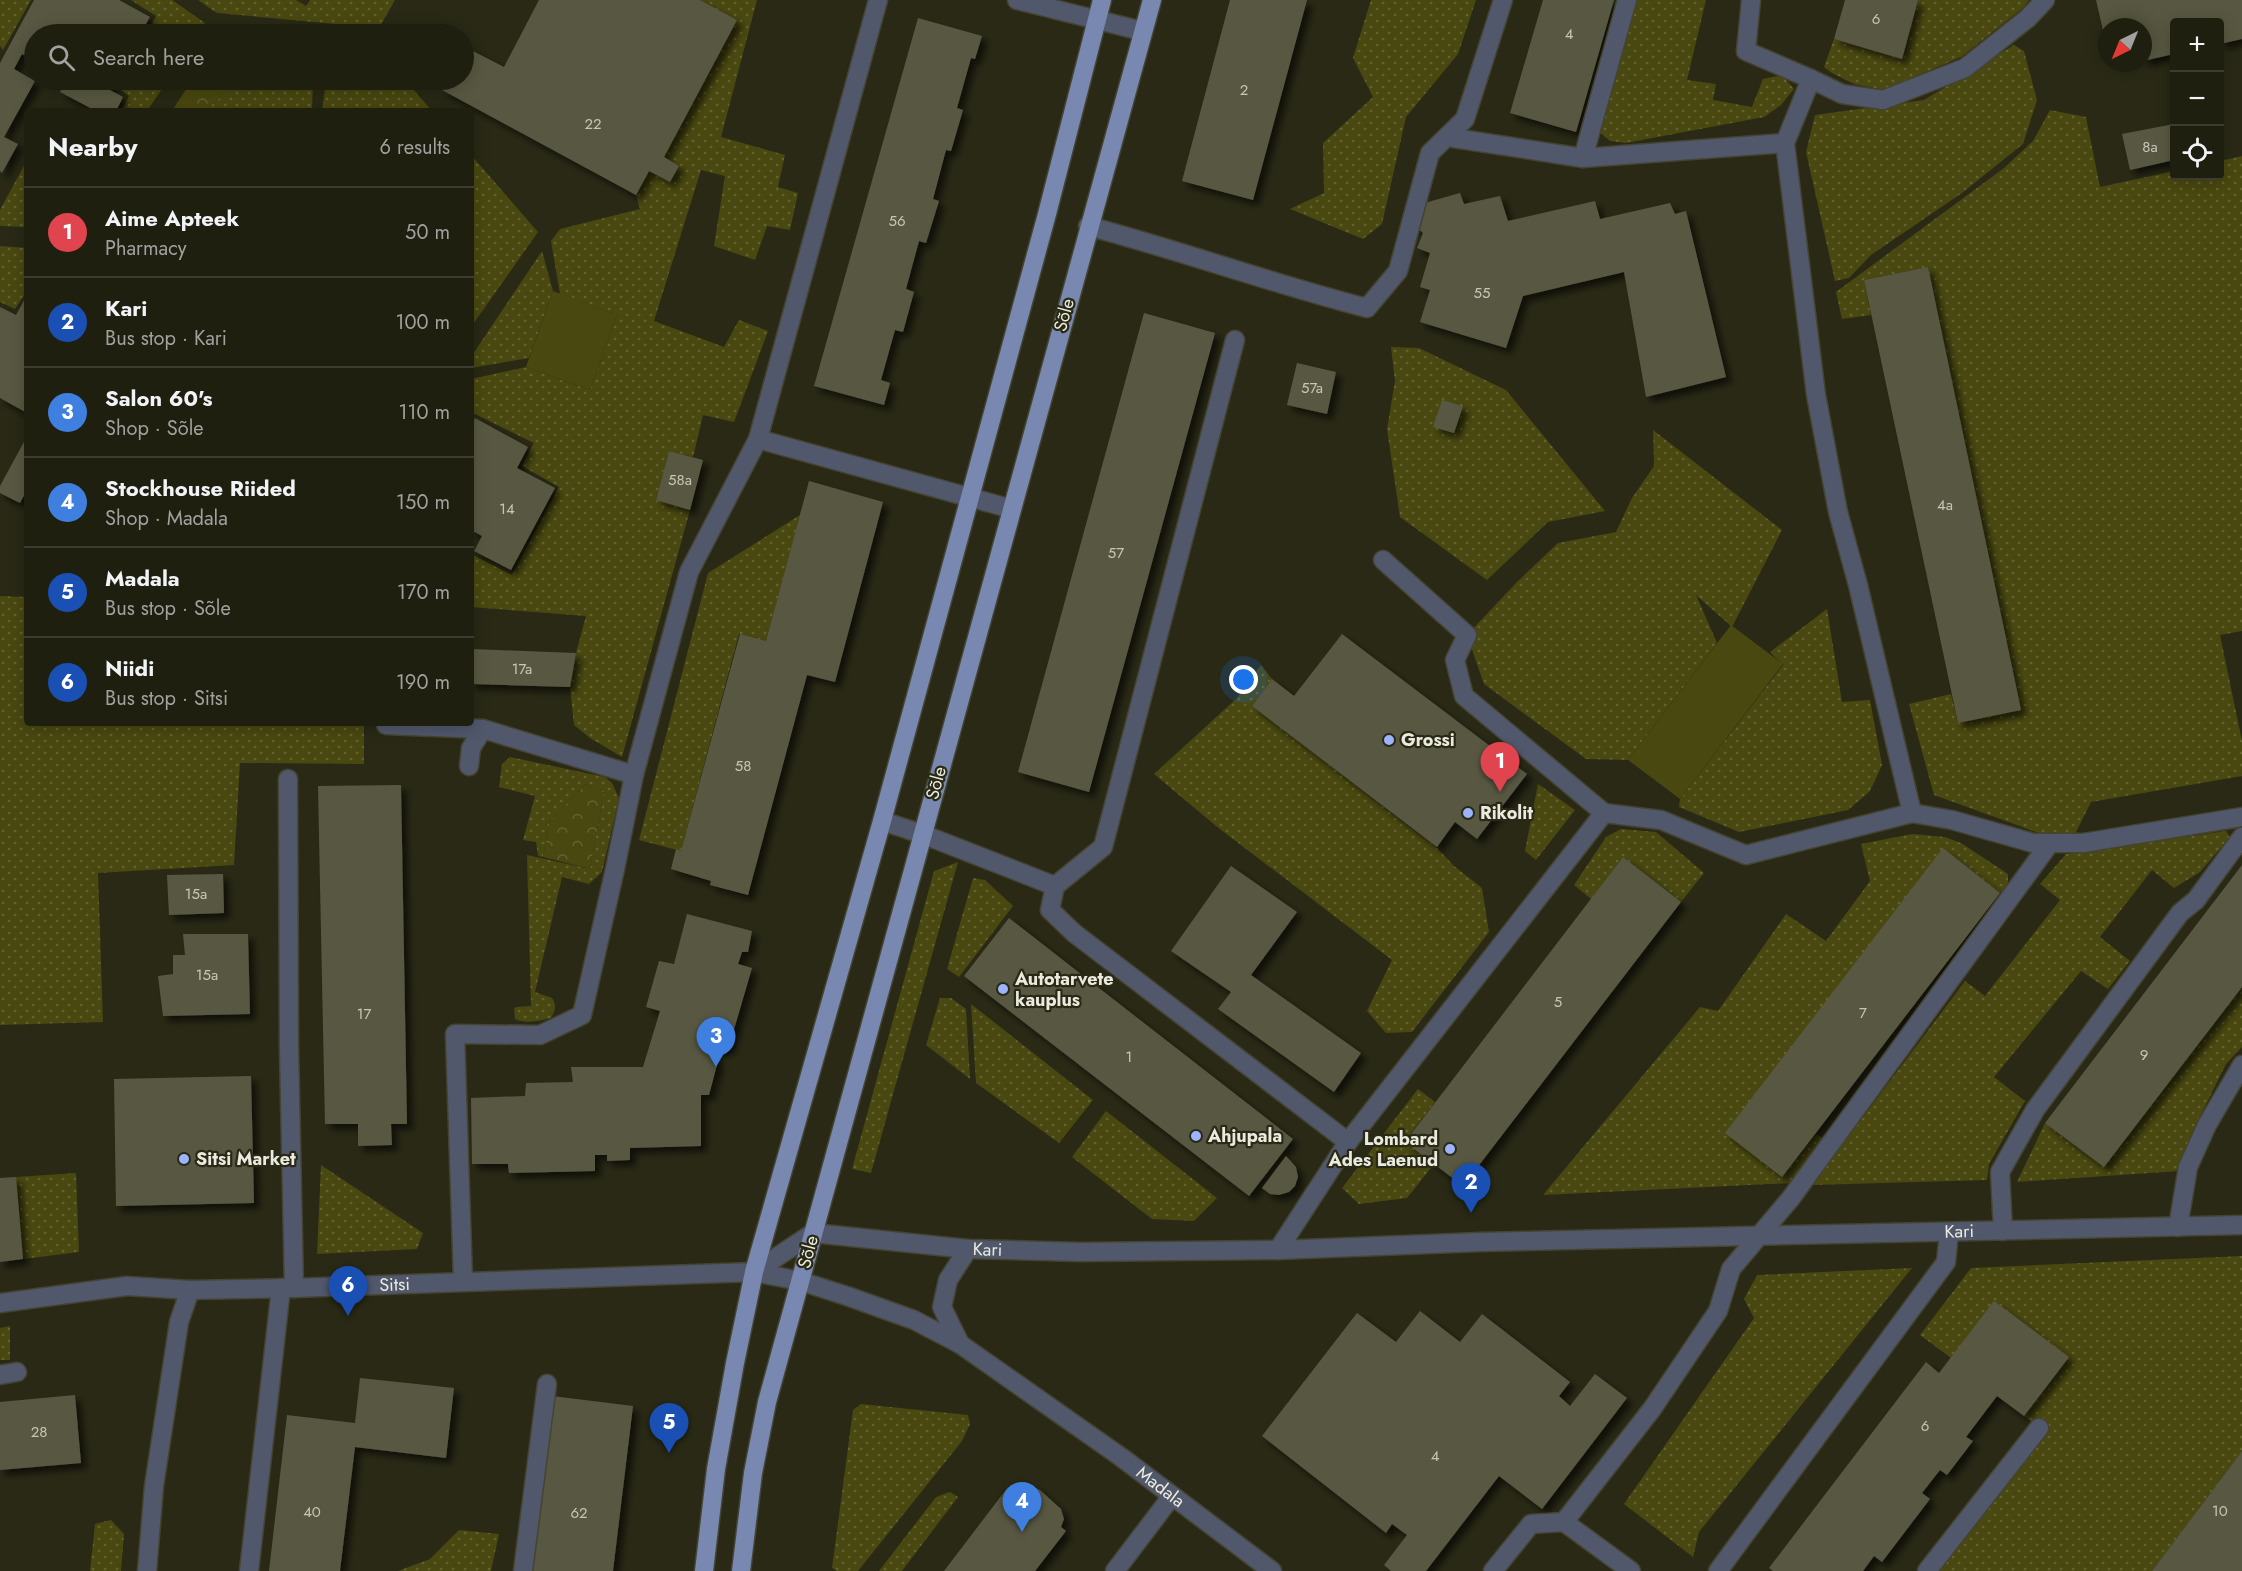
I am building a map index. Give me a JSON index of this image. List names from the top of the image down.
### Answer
{
  "streets": {
    "main road": ["Sõle"],
    "street": ["Kari", "Sitsi", "Madala"]
  },
  "crossings": [
    ["Sõle", "Kari"],
    ["Sõle", "Madala"],
    ["Kari", "Madala"],
    ["Sitsi", "Madala"]
  ],
  "places": [
    "Grossi",
    "Rikolit",
    "Autotarvete kauplus",
    "Ahjupala",
    "Lombard Ades Laenud",
    "Sitsi Market"
  ],
  "house_numbers": [
    "6",
    "4",
    "2",
    "22",
    "8a",
    "56",
    "55",
    "57a",
    "58a",
    "4a",
    "14",
    "57",
    "17a",
    "58",
    "15a",
    "15a",
    "5",
    "7",
    "17",
    "9",
    "1",
    "6",
    "28",
    "4",
    "10",
    "40",
    "62"
  ],
  "north": "bottom left",
  "page": {
    "map_buttons": ["+", "−"],
    "search": "Search here",
    "heading": ["Nearby", "6 results"],
    "list": [
      {
        "mark": "1",
        "name": "Aime Apteek",
        "note": "Pharmacy",
        "value": "50 m"
      },
      {
        "mark": "2",
        "name": "Kari",
        "note": "Bus stop · Kari",
        "value": "100 m"
      },
      {
        "mark": "3",
        "name": "Salon 60's",
        "note": "Shop · Sõle",
        "value": "110 m"
      },
      {
        "mark": "4",
        "name": "Stockhouse Riided",
        "note": "Shop · Madala",
        "value": "150 m"
      },
      {
        "mark": "5",
        "name": "Madala",
        "note": "Bus stop · Sõle",
        "value": "170 m"
      },
      {
        "mark": "6",
        "name": "Niidi",
        "note": "Bus stop · Sitsi",
        "value": "190 m"
      }
    ],
    "pins": [
      "1",
      "3",
      "2",
      "6",
      "5",
      "4"
    ]
  }
}
